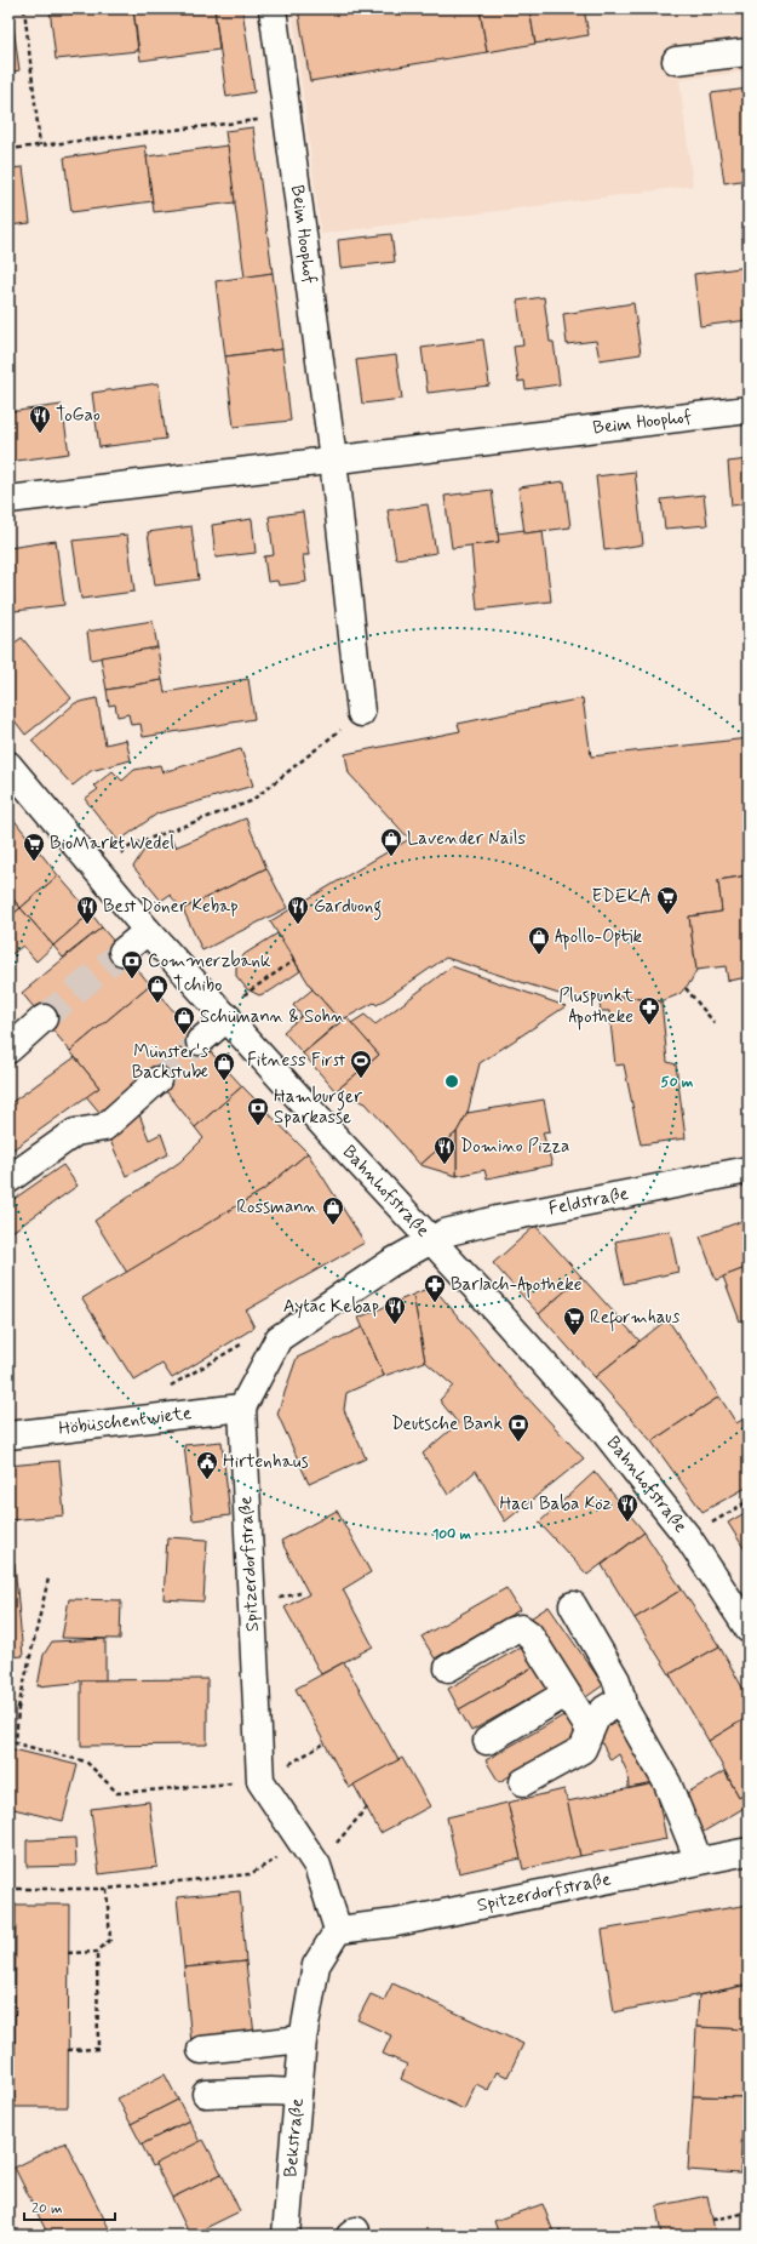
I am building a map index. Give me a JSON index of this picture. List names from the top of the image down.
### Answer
{
  "streets": {
    "street": [
      "Beim Hoophof",
      "Bahnhofstraße",
      "Feldstraße",
      "Höbüschentwiete",
      "Spitzerdorfstraße",
      "Bekstraße"
    ]
  },
  "crossings": [
    ["Bahnhofstraße", "Feldstraße"],
    ["Höbüschentwiete", "Spitzerdorfstraße"]
  ],
  "places": {
    "restaurant": [
      "ToGao",
      "Best Döner Kebap",
      "Garduong",
      "Domino Pizza",
      "Aytac Kebap",
      "Hacı Baba Köz"
    ],
    "shop": [
      "Lavender Nails",
      "Apollo-Optik",
      "Tchibo",
      "Schümann & Sohn",
      "Münster's Backstube",
      "Rossmann"
    ],
    "supermarket": ["BioMarkt Wedel", "EDEKA", "Reformhaus"],
    "bank": ["Commerzbank", "Hamburger Sparkasse", "Deutsche Bank"],
    "pharmacy": ["Pluspunkt Apotheke", "Barlach-Apotheke"],
    "sports": ["Fitness First"],
    "public building": ["Hirtenhaus"]
  },
  "scale_bar": "20 m",
  "rings": ["50 m", "100 m"]
}
